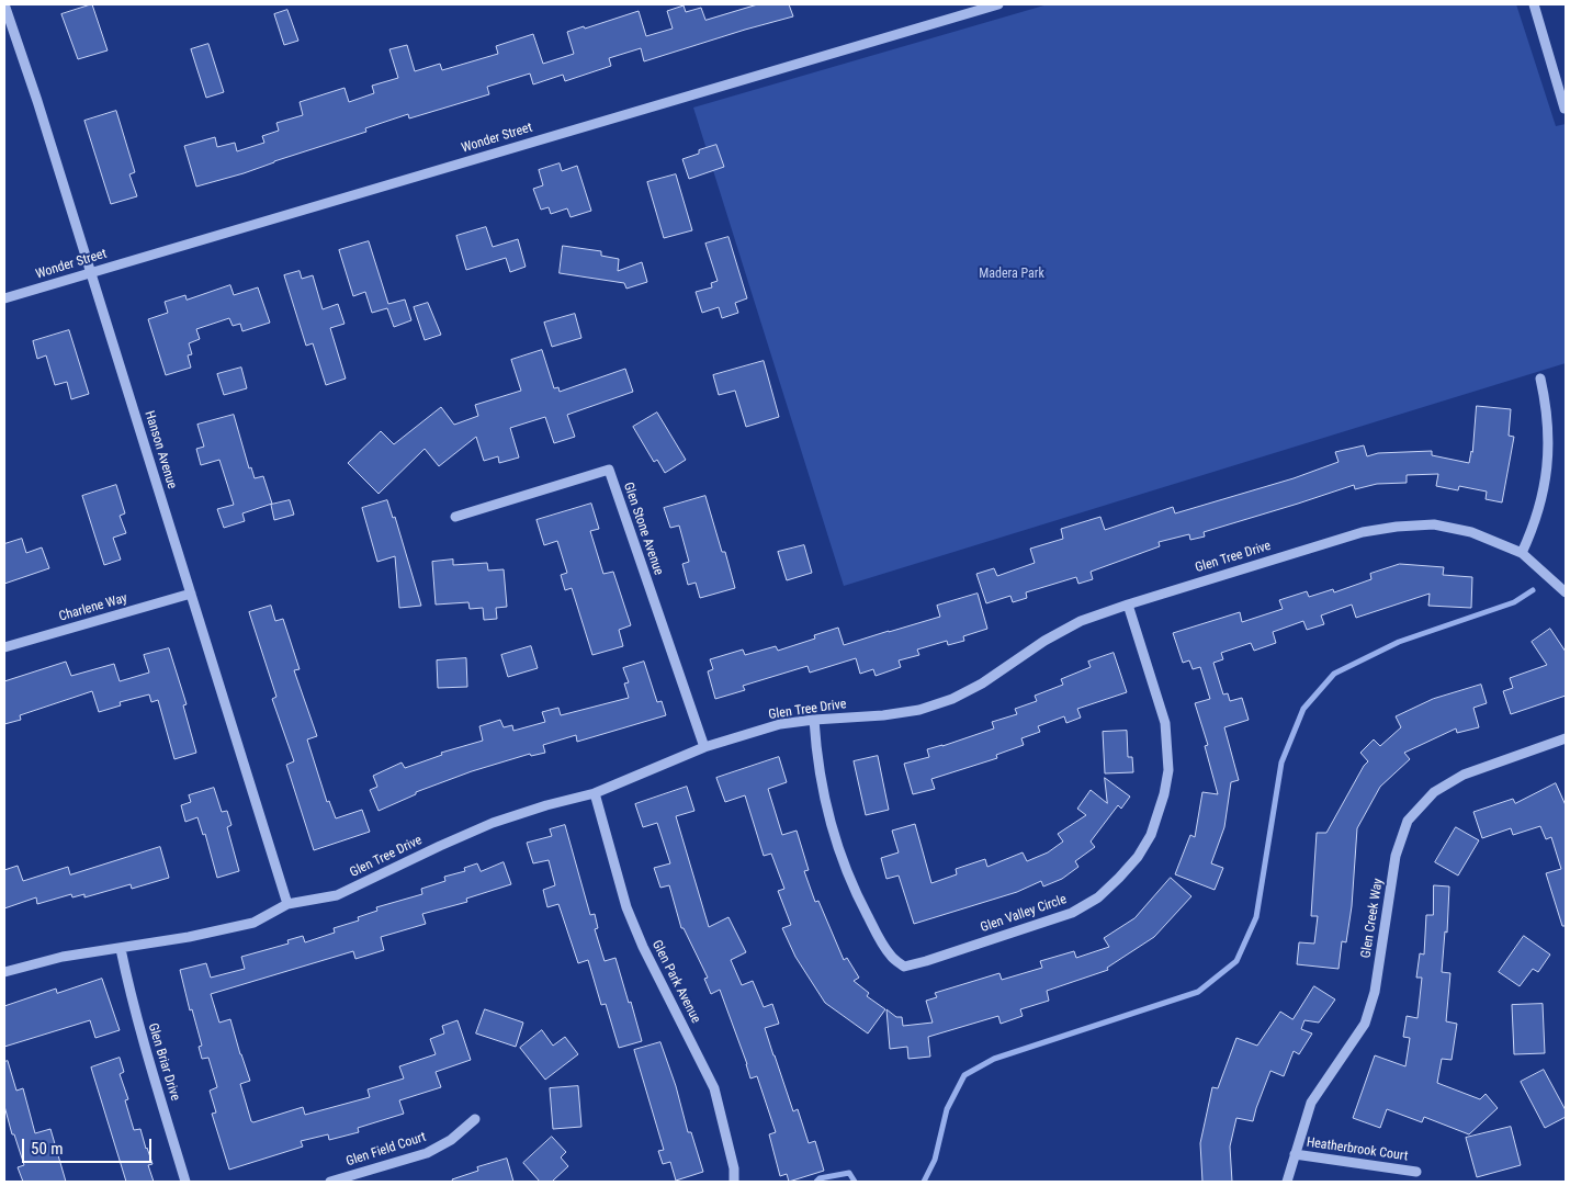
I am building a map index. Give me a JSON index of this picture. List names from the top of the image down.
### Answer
{
  "streets": {
    "street": [
      "Wonder Street",
      "Hanson Avenue",
      "Glen Stone Avenue",
      "Glen Tree Drive",
      "Charlene Way",
      "Glen Valley Circle",
      "Glen Creek Way",
      "Glen Park Avenue",
      "Glen Briar Drive",
      "Glen Field Court",
      "Heatherbrook Court"
    ]
  },
  "crossings": [
    ["Wonder Street", "Hanson Avenue"],
    ["Hanson Avenue", "Glen Tree Drive"],
    ["Hanson Avenue", "Charlene Way"],
    ["Glen Stone Avenue", "Glen Tree Drive"],
    ["Glen Tree Drive", "Glen Valley Circle"],
    ["Glen Tree Drive", "Glen Park Avenue"],
    ["Glen Tree Drive", "Glen Briar Drive"],
    ["Glen Creek Way", "Heatherbrook Court"]
  ],
  "parks": ["Madera Park"],
  "scale_bar": "50 m"
}
